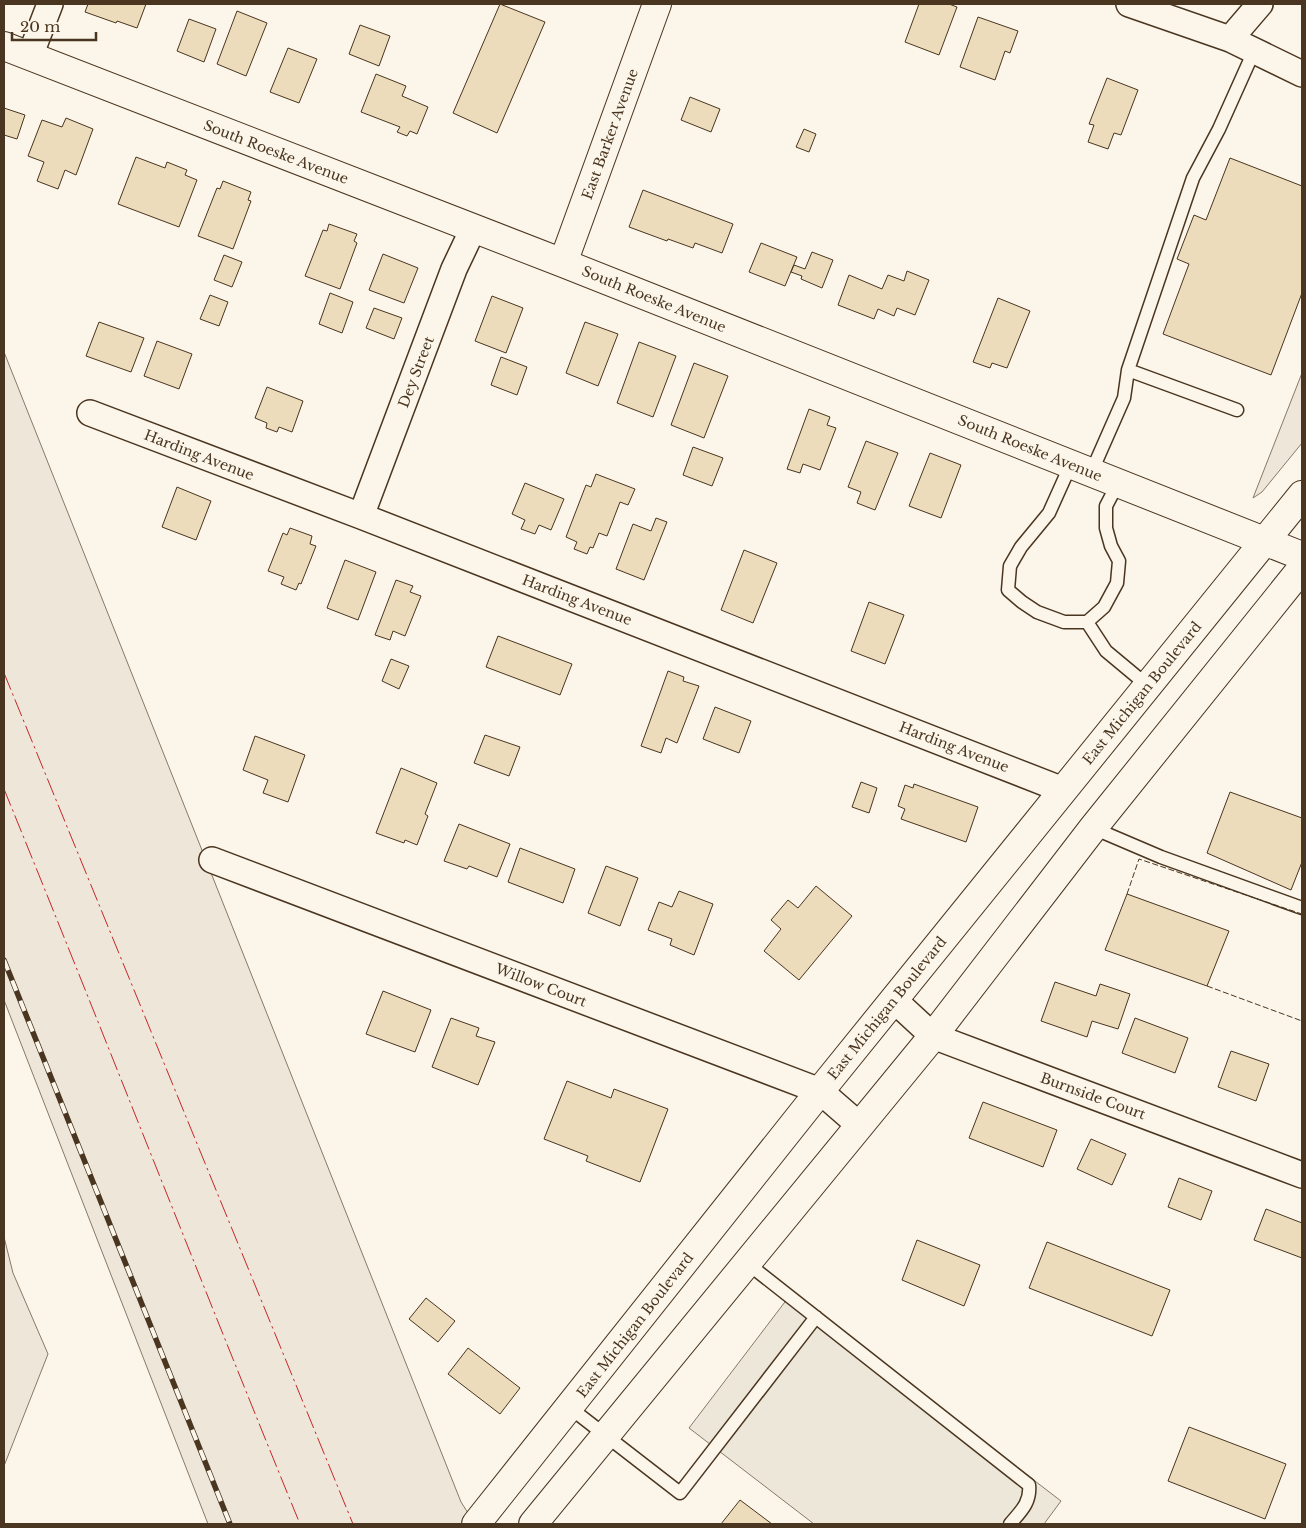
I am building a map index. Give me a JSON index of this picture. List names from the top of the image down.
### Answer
{
  "streets": {
    "main road": ["East Barker Avenue", "South Roeske Avenue", "East Michigan Boulevard"],
    "street": [
      "Dey Street",
      "Harding Avenue",
      "Willow Court",
      "Burnside Court"
    ]
  },
  "crossings": [
    ["East Barker Avenue", "South Roeske Avenue"],
    ["South Roeske Avenue", "Dey Street"],
    ["South Roeske Avenue", "East Michigan Boulevard"],
    ["Dey Street", "Harding Avenue"],
    ["Harding Avenue", "East Michigan Boulevard"],
    ["East Michigan Boulevard", "Willow Court"],
    ["East Michigan Boulevard", "Burnside Court"]
  ],
  "scale_bar": "20 m"
}
